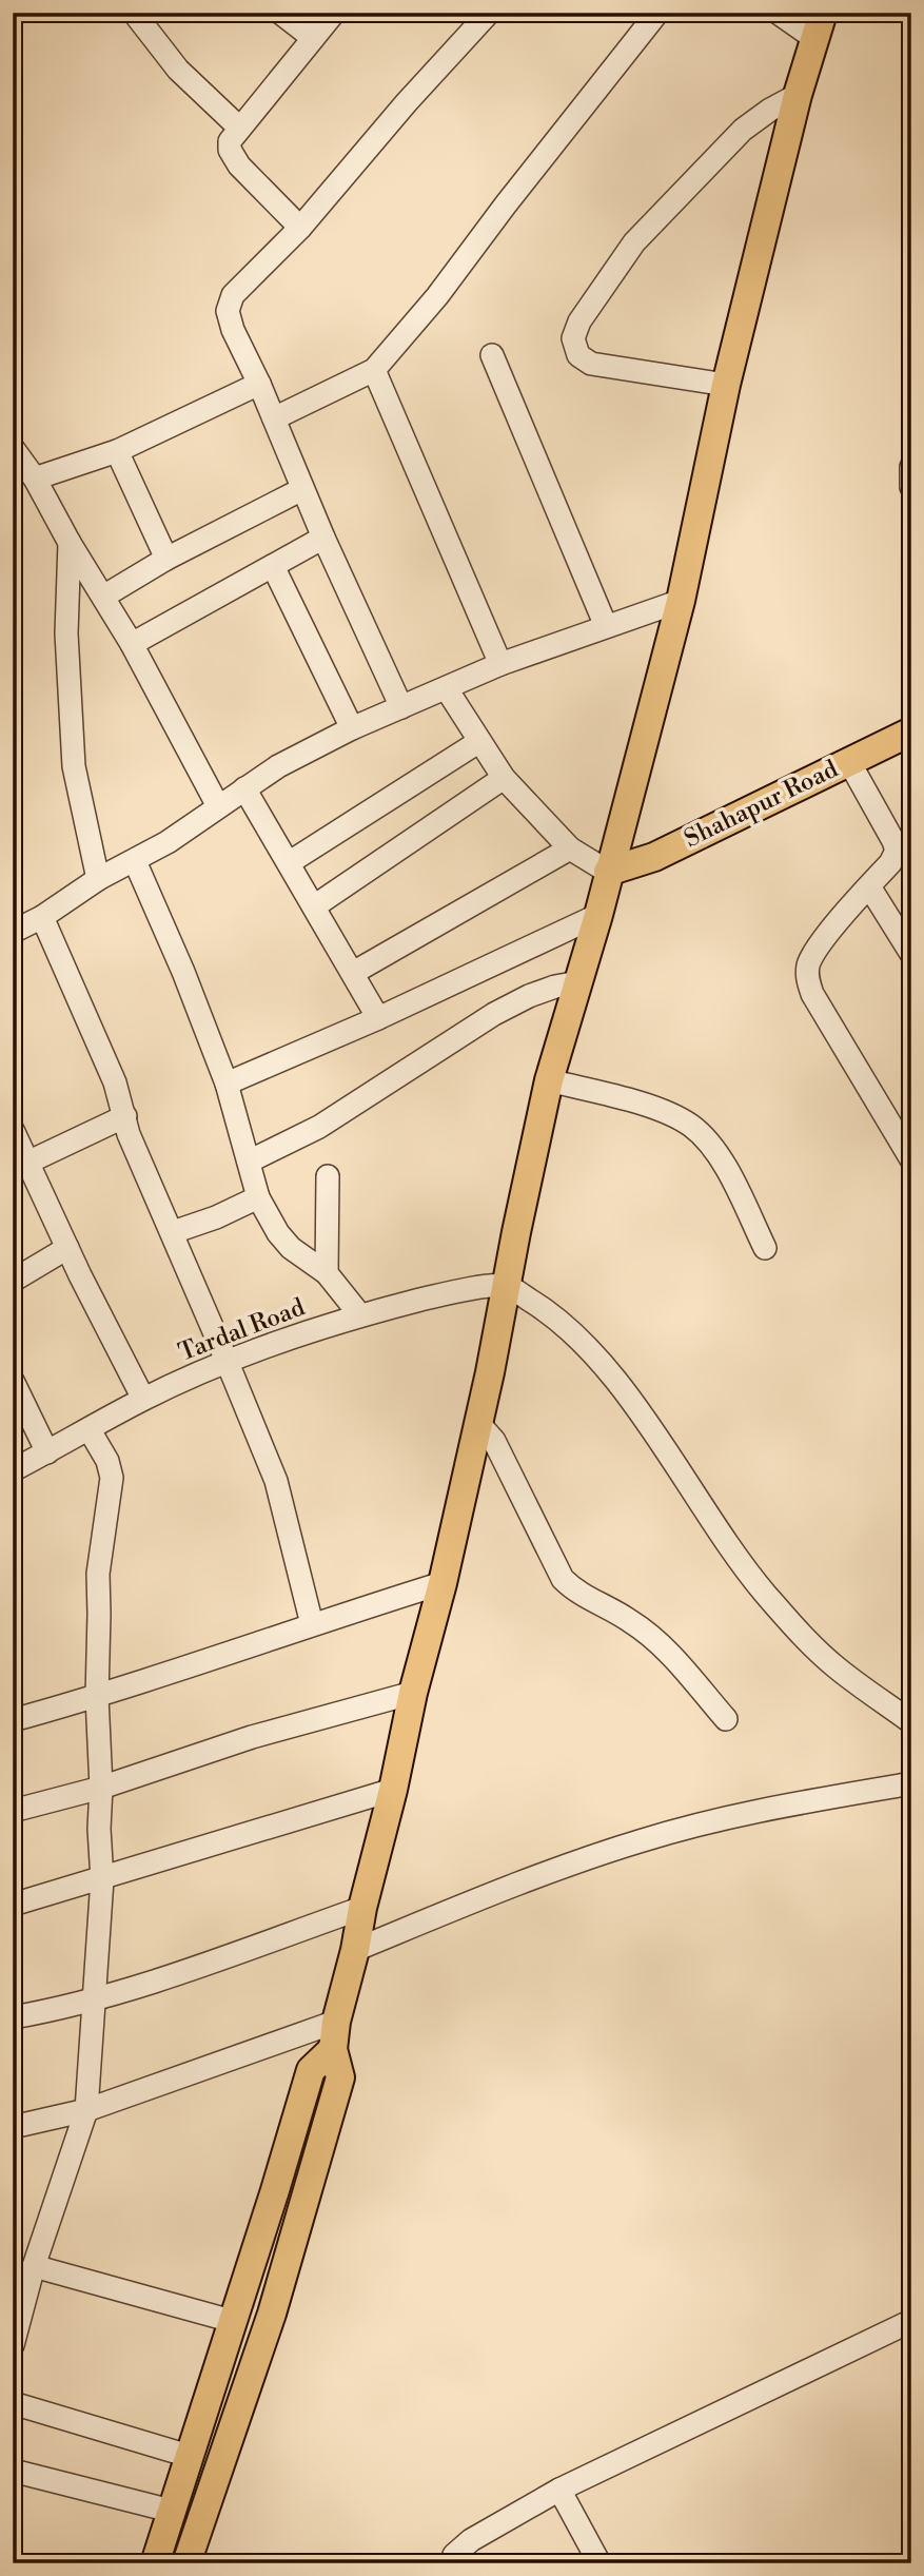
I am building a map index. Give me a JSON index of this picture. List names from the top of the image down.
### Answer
{
  "streets": {
    "main road": ["Shahapur Road"],
    "street": ["Tardal Road"]
  }
}
